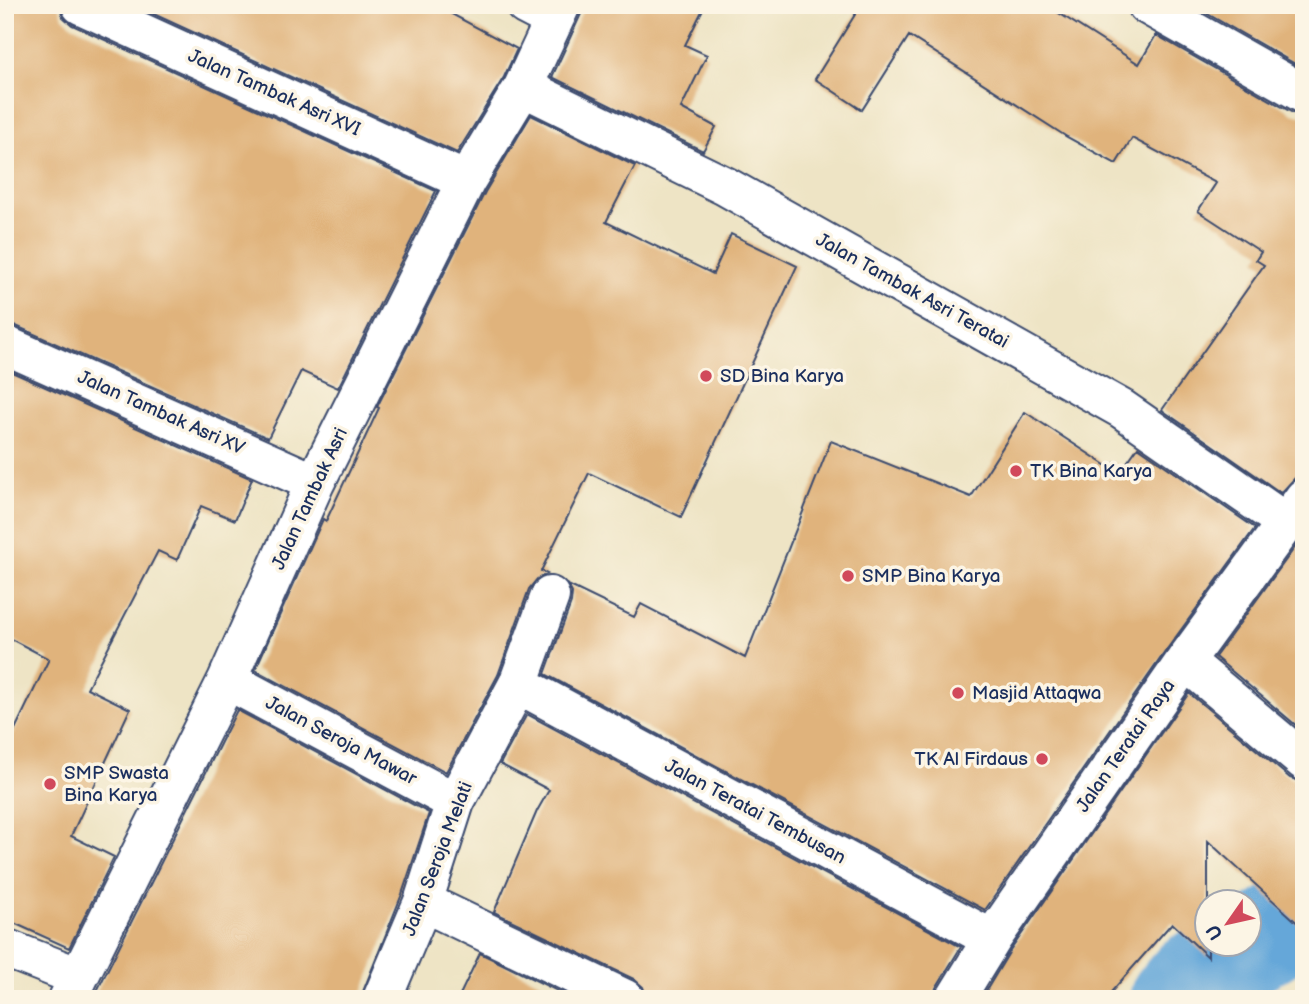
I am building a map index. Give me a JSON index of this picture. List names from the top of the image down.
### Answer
{
  "streets": {
    "street": [
      "Jalan Tambak Asri XVI",
      "Jalan Tambak Asri Teratai",
      "Jalan Tambak Asri XV",
      "Jalan Tambak Asri",
      "Jalan Seroja Mawar",
      "Jalan Teratai Raya",
      "Jalan Teratai Tembusan",
      "Jalan Seroja Melati"
    ]
  },
  "crossings": [
    ["Jalan Tambak Asri XVI", "Jalan Tambak Asri"],
    ["Jalan Tambak Asri Teratai", "Jalan Tambak Asri"],
    ["Jalan Tambak Asri Teratai", "Jalan Teratai Raya"],
    ["Jalan Tambak Asri XV", "Jalan Tambak Asri"],
    ["Jalan Tambak Asri", "Jalan Seroja Mawar"],
    ["Jalan Seroja Mawar", "Jalan Seroja Melati"],
    ["Jalan Teratai Raya", "Jalan Teratai Tembusan"],
    ["Jalan Teratai Tembusan", "Jalan Seroja Melati"]
  ],
  "places": [
    "SD Bina Karya",
    "TK Bina Karya",
    "SMP Bina Karya",
    "Masjid Attaqwa",
    "TK Al Firdaus",
    "SMP Swasta Bina Karya"
  ],
  "north": "bottom left"
}
